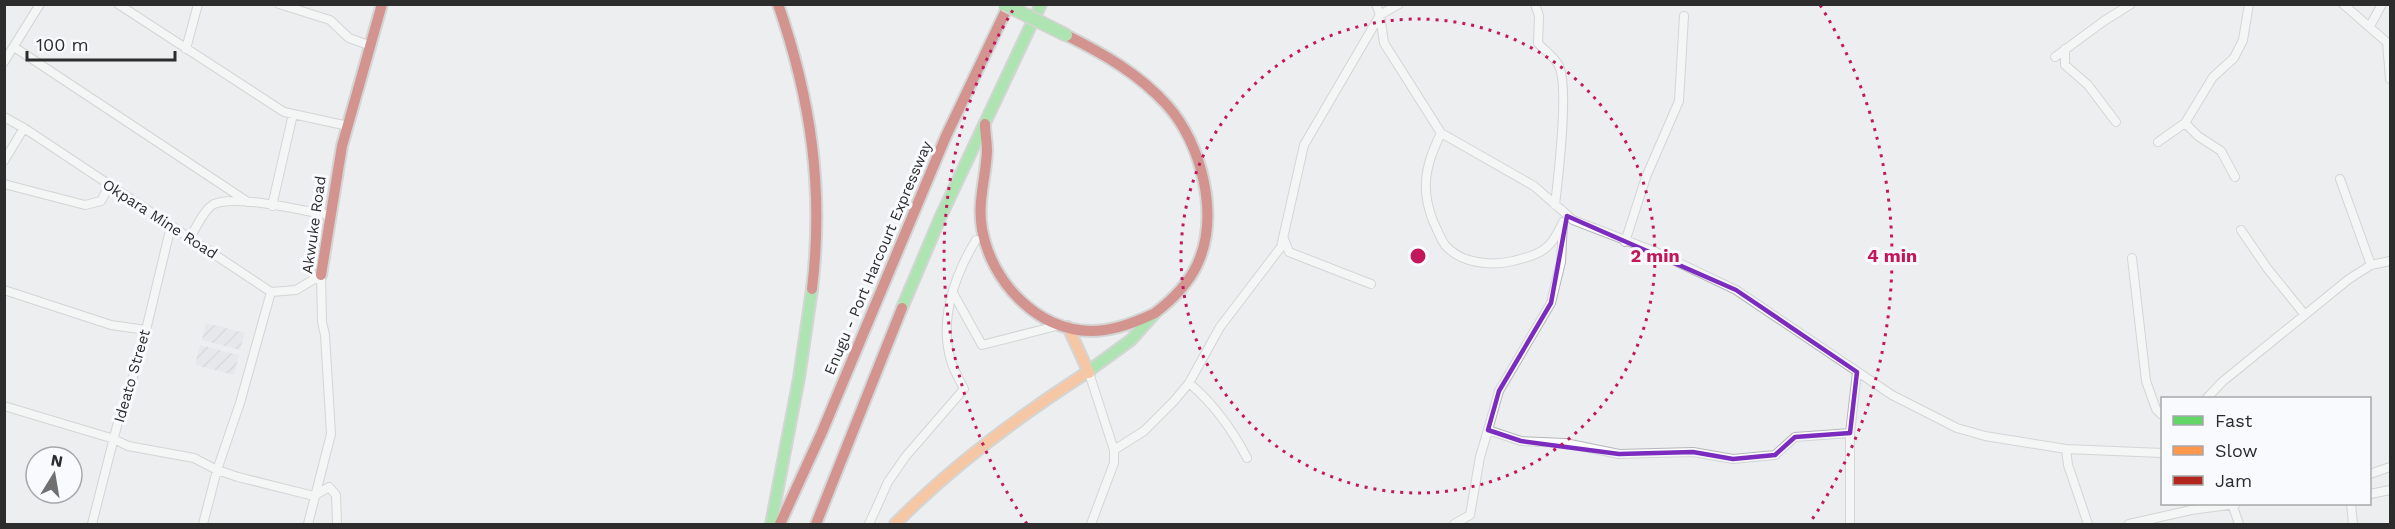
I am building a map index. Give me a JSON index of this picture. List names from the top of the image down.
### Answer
{
  "streets": {
    "main road": ["Akwuke Road", "Enugu - Port Harcourt Expressway"],
    "street": ["Okpara Mine Road", "Ideato Street"]
  },
  "crossings": [
    ["Okpara Mine Road", "Ideato Street"]
  ],
  "legend": ["Fast", "Slow", "Jam"],
  "scale_bar": "100 m",
  "north": "top",
  "rings": ["2 min", "4 min"]
}
